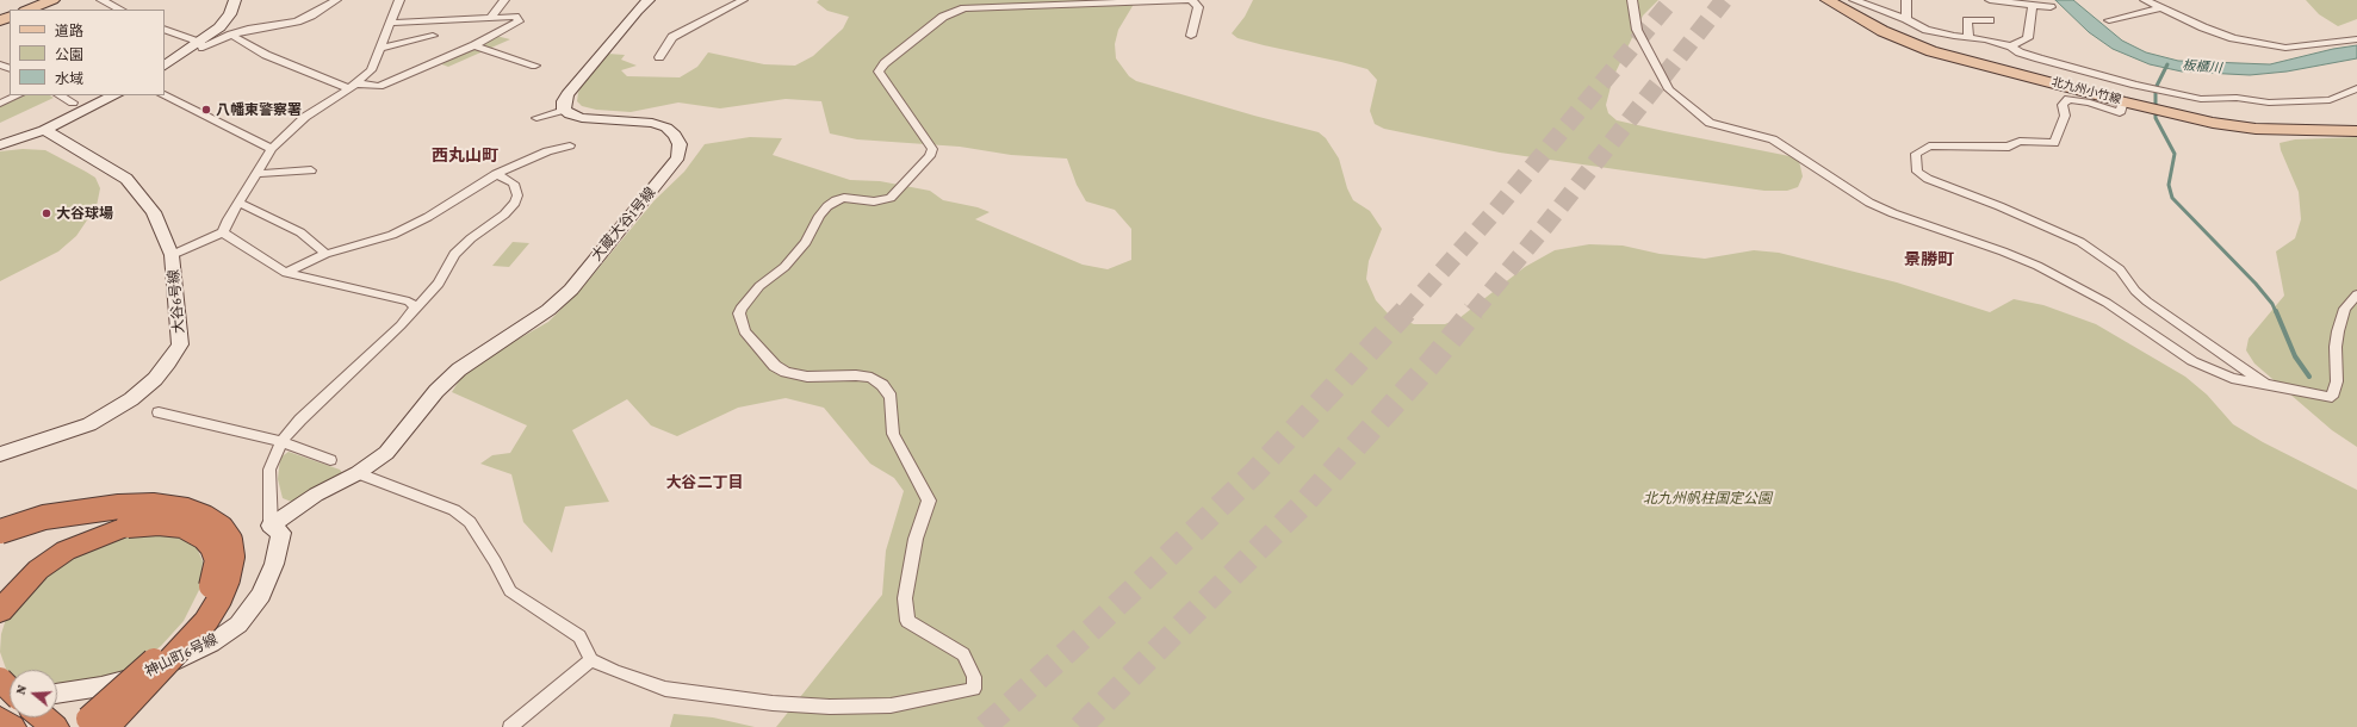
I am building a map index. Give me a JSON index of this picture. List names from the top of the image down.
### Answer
{
  "streets": {
    "main road": ["北九州小竹線"],
    "street": ["大蔵大谷1号線", "大谷6号線", "神山町6号線"]
  },
  "districts": ["西丸山町", "景勝町", "大谷二丁目"],
  "water": ["板櫃川"],
  "parks": ["北九州帆柱国定公園"],
  "places": ["八幡東警察署", "大谷球場"],
  "legend": ["道路", "公園", "水域"],
  "north": "left"
}
